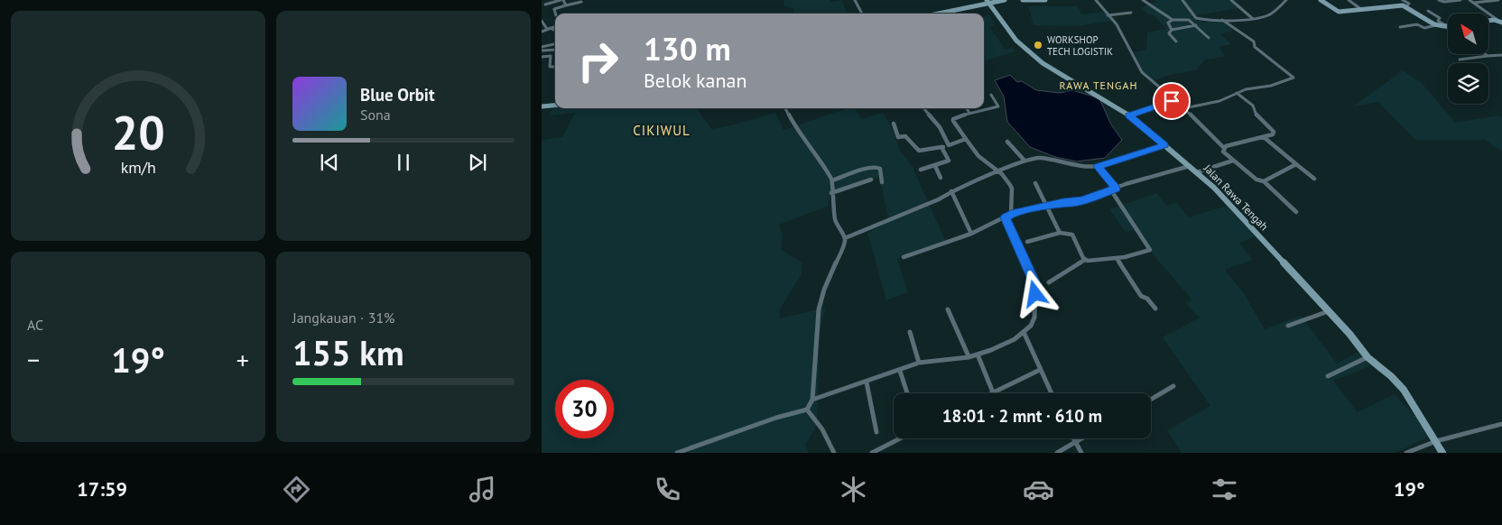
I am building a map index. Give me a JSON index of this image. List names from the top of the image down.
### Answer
{
  "streets": {
    "street": ["Jalan Rawa Tengah"]
  },
  "districts": ["RAWA TENGAH", "CIKIWUL"],
  "places": ["WORKSHOP TECH LOGISTIK"],
  "north": "top left",
  "page": {
    "turn": ["130 m", "Belok kanan"],
    "song": ["Blue Orbit", "Sona"],
    "tile": [
      "AC",
      ["Jangkauan · 31%", "155 km"]
    ],
    "heat": ["−", "19°", "+"],
    "limit": "30",
    "trip": "18:01 · 2 mnt · 610 m",
    "tabs": ["17:59", "19°"],
    "gauge": ["20", "km/h"]
  }
}
